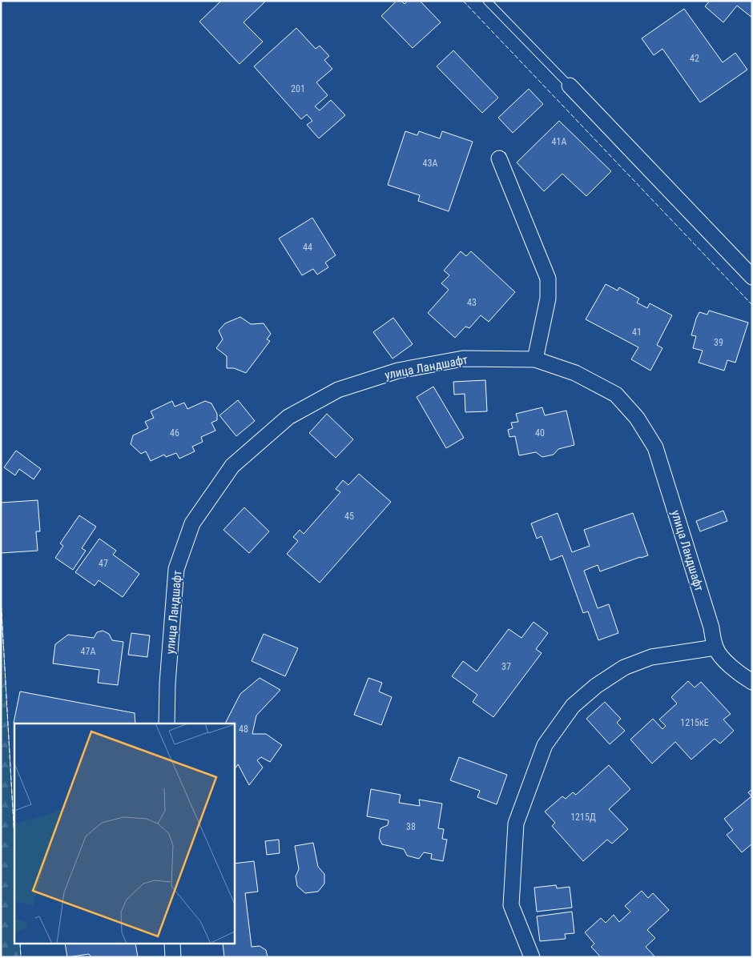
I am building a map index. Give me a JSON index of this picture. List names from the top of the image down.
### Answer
{
  "streets": {
    "street": ["улица Ландшафт"]
  },
  "house_numbers": [
    "42",
    "201",
    "41А",
    "43А",
    "44",
    "43",
    "41",
    "39",
    "46",
    "40",
    "45",
    "47",
    "47А",
    "37",
    "1215кЕ",
    "48",
    "1215Д",
    "38"
  ]
}
